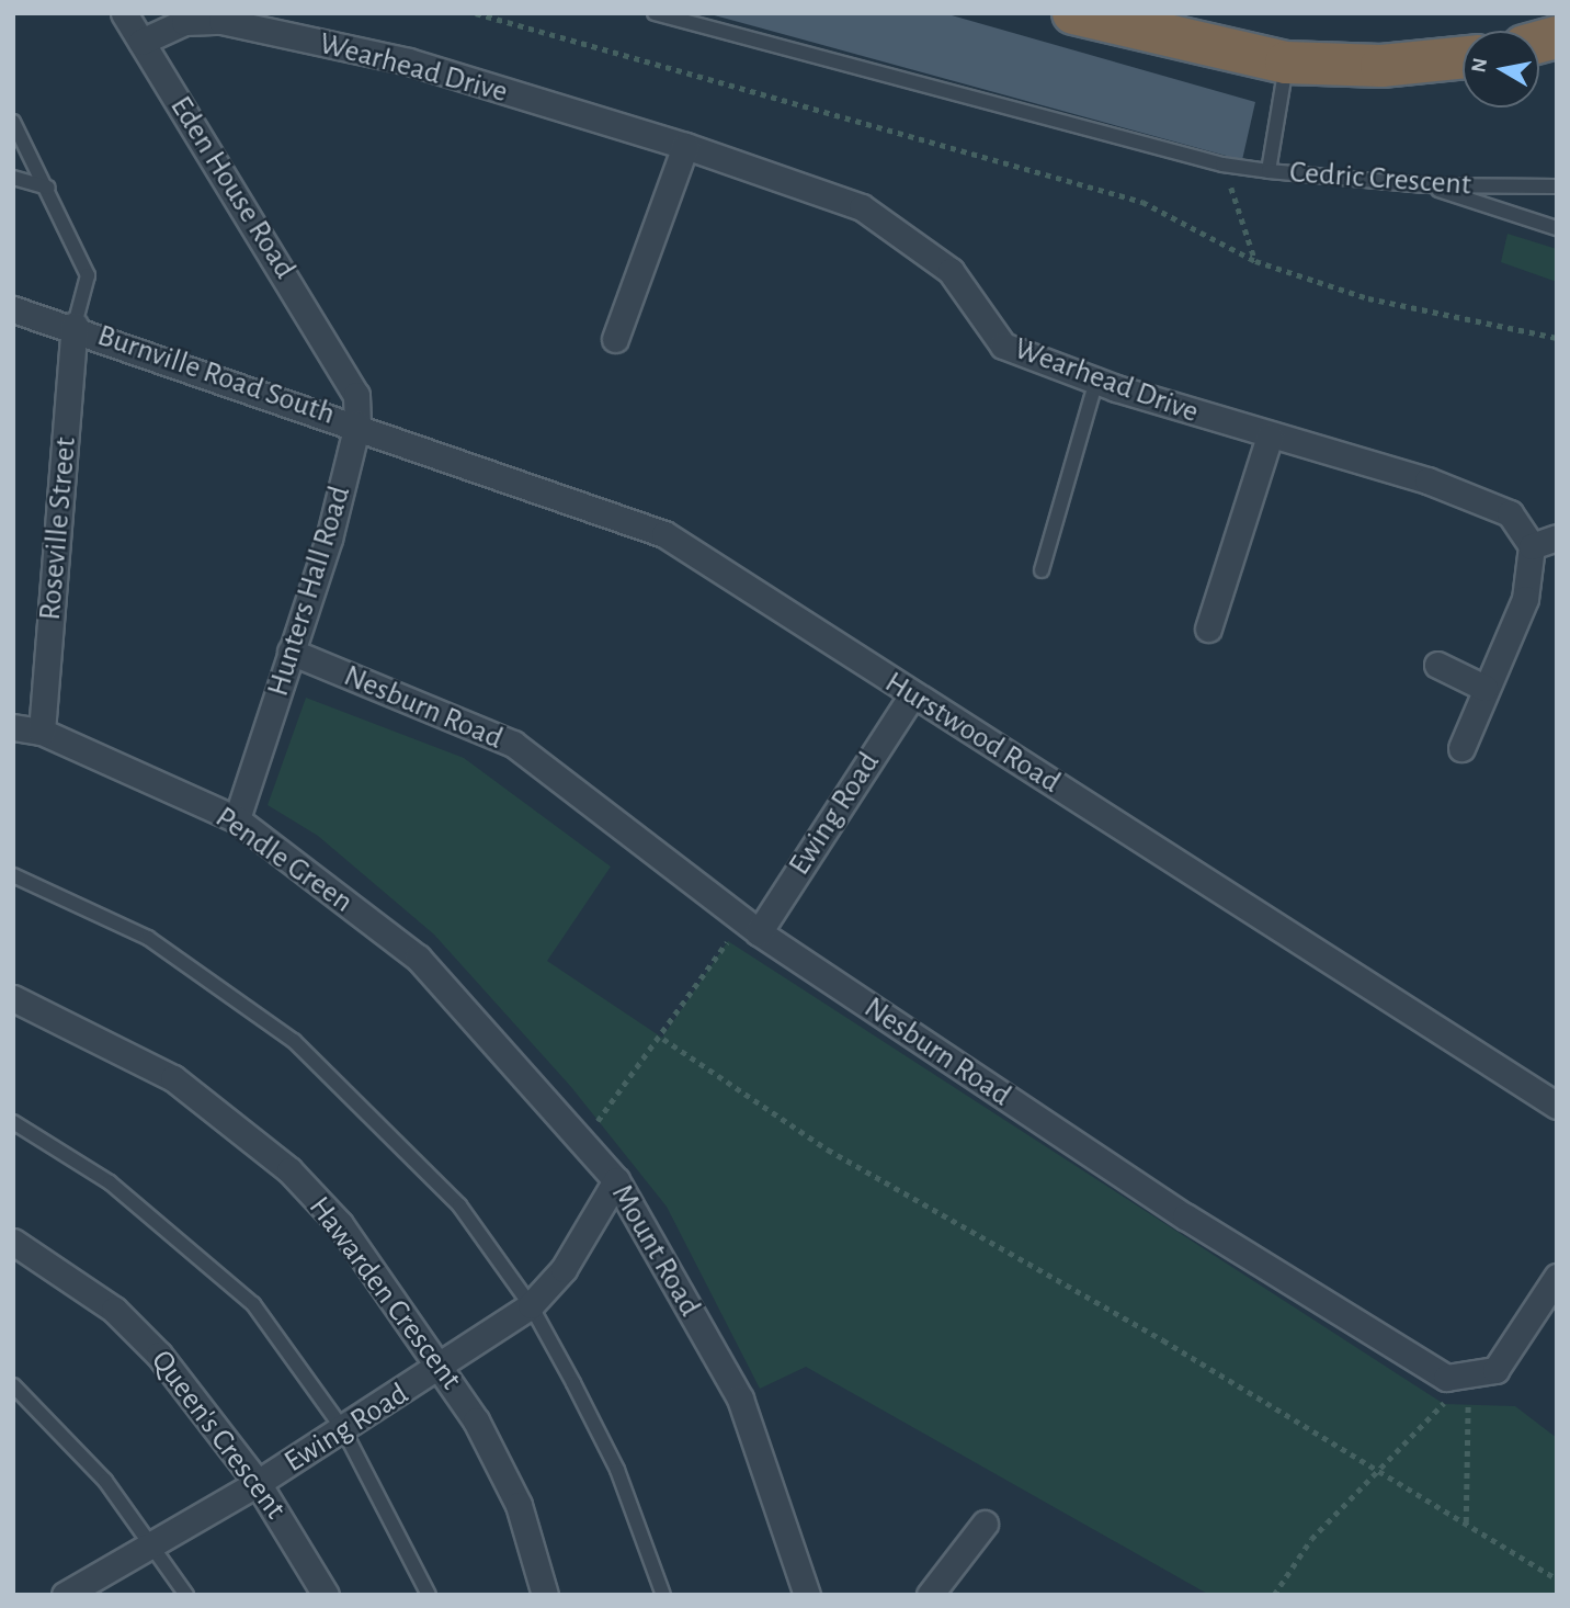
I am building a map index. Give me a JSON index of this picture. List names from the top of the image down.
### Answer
{
  "streets": {
    "street": [
      "Wearhead Drive",
      "Eden House Road",
      "Burnville Road South",
      "Roseville Street",
      "Hunters Hall Road",
      "Nesburn Road",
      "Hurstwood Road",
      "Ewing Road",
      "Pendle Green",
      "Mount Road",
      "Hawarden Crescent",
      "Queen's Crescent"
    ],
    "lane": ["Cedric Crescent"]
  },
  "crossings": [
    ["Wearhead Drive", "Eden House Road"],
    ["Eden House Road", "Hunters Hall Road"],
    ["Burnville Road South", "Roseville Street"],
    ["Burnville Road South", "Hunters Hall Road"],
    ["Burnville Road South", "Hurstwood Road"],
    ["Roseville Street", "Pendle Green"],
    ["Hunters Hall Road", "Nesburn Road"],
    ["Hunters Hall Road", "Hurstwood Road"],
    ["Hunters Hall Road", "Pendle Green"],
    ["Nesburn Road", "Ewing Road"],
    ["Hurstwood Road", "Ewing Road"],
    ["Ewing Road", "Mount Road"],
    ["Ewing Road", "Hawarden Crescent"],
    ["Ewing Road", "Queen's Crescent"],
    ["Pendle Green", "Mount Road"]
  ],
  "north": "left"
}
